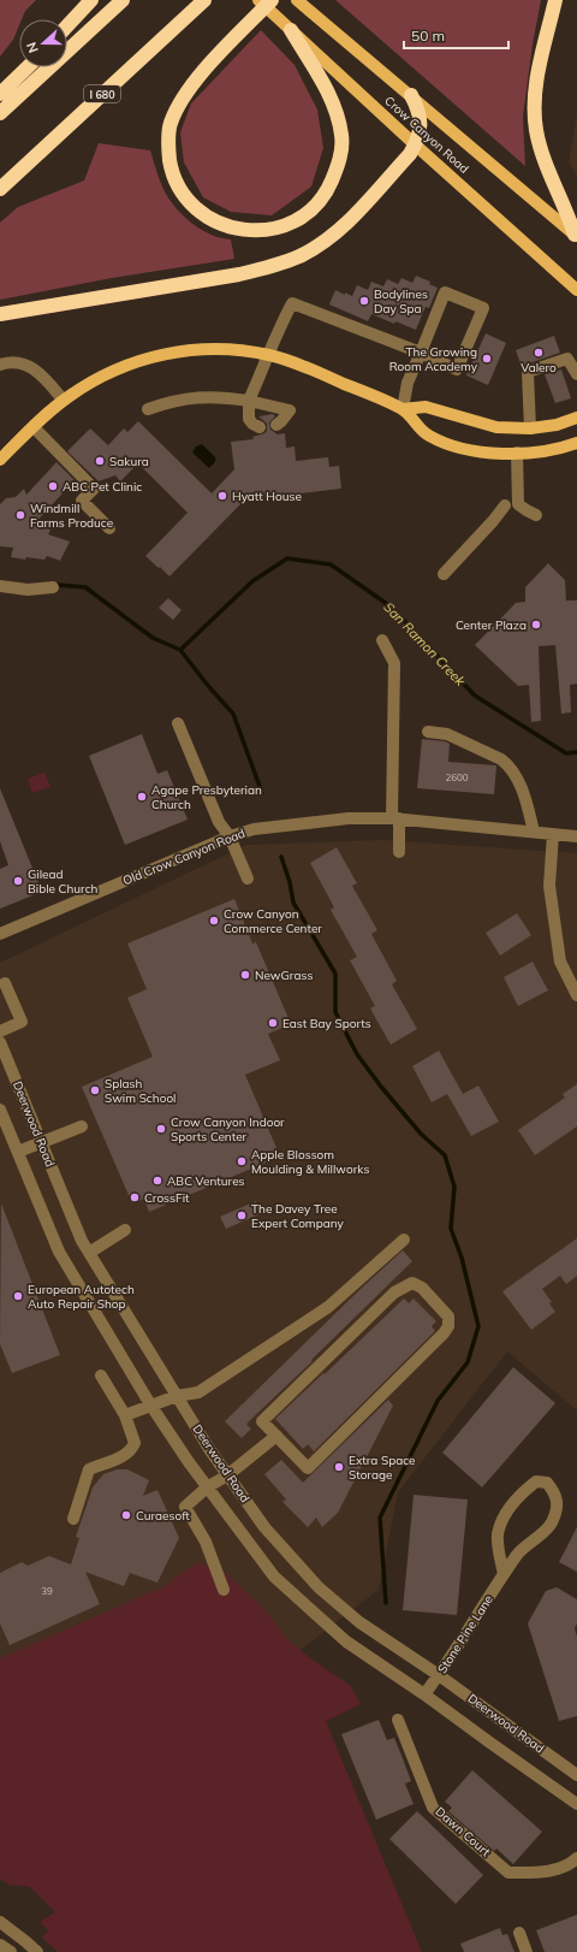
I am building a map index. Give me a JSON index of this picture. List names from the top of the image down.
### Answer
{
  "streets": {
    "highway": ["I 680"],
    "main road": ["Crow Canyon Road"],
    "street": [
      "Old Crow Canyon Road",
      "Deerwood Road",
      "Stone Pine Lane",
      "Dawn Court"
    ]
  },
  "crossings": [
    ["Deerwood Road", "Stone Pine Lane"]
  ],
  "water": ["San Ramon Creek"],
  "places": [
    "Bodylines Day Spa",
    "Valero",
    "The Growing Room Academy",
    "Sakura",
    "ABC Pet Clinic",
    "Hyatt House",
    "Windmill Farms Produce",
    "Center Plaza",
    "Agape Presbyterian Church",
    "Gilead Bible Church",
    "Crow Canyon Commerce Center",
    "NewGrass",
    "East Bay Sports",
    "Splash Swim School",
    "Crow Canyon Indoor Sports Center",
    "Apple Blossom Moulding & Millworks",
    "ABC Ventures",
    "CrossFit",
    "The Davey Tree Expert Company",
    "European Autotech Auto Repair Shop",
    "Extra Space Storage",
    "Curaesoft"
  ],
  "house_numbers": ["2600", "39"],
  "scale_bar": "50 m",
  "north": "left"
}
